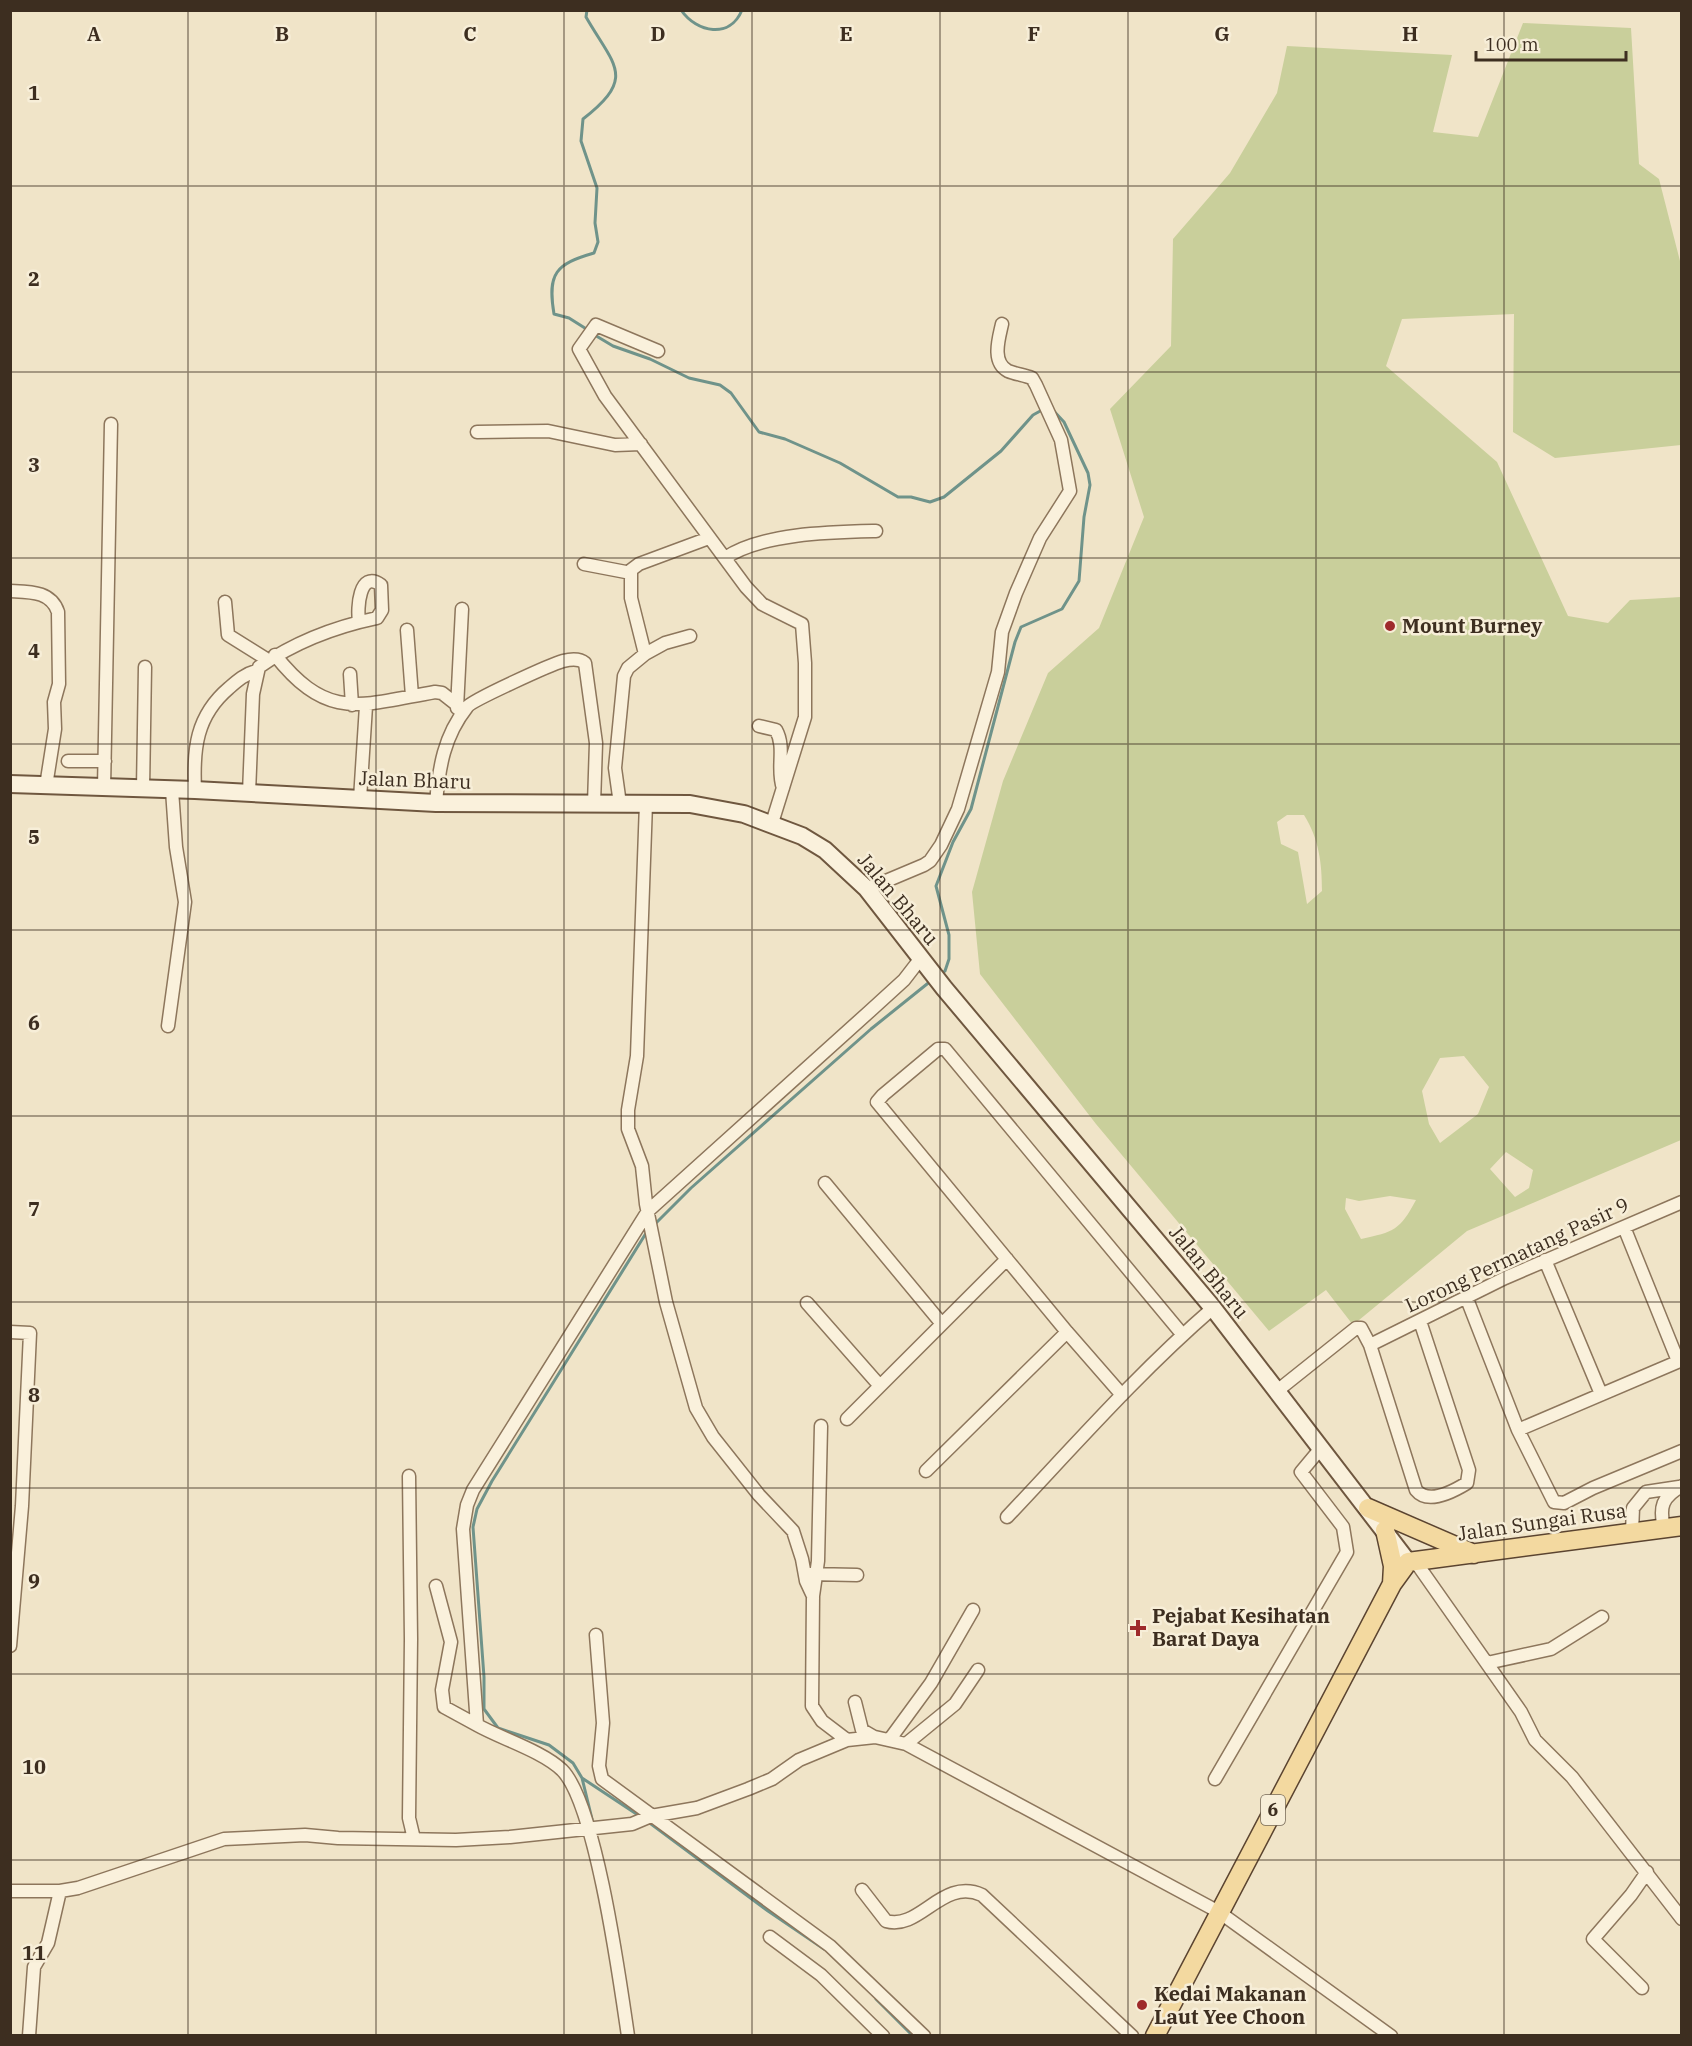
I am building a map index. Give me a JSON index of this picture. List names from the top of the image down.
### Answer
{
  "streets": {
    "main road": ["Jalan Bharu", "Jalan Sungai Rusa", "6"],
    "street": ["Lorong Permatang Pasir 9"]
  },
  "crossings": [
    ["Jalan Bharu", "Jalan Sungai Rusa"],
    ["Jalan Bharu", "6"],
    ["Jalan Sungai Rusa", "6"]
  ],
  "places": {
    "other": ["Mount Burney", "Kedai Makanan Laut Yee Choon"],
    "health": ["Pejabat Kesihatan Barat Daya"]
  },
  "scale_bar": "100 m",
  "grid": {
    "columns": [
      "A",
      "B",
      "C",
      "D",
      "E",
      "F",
      "G",
      "H"
    ],
    "rows": [
      "1",
      "2",
      "3",
      "4",
      "5",
      "6",
      "7",
      "8",
      "9",
      "10",
      "11"
    ]
  }
}
